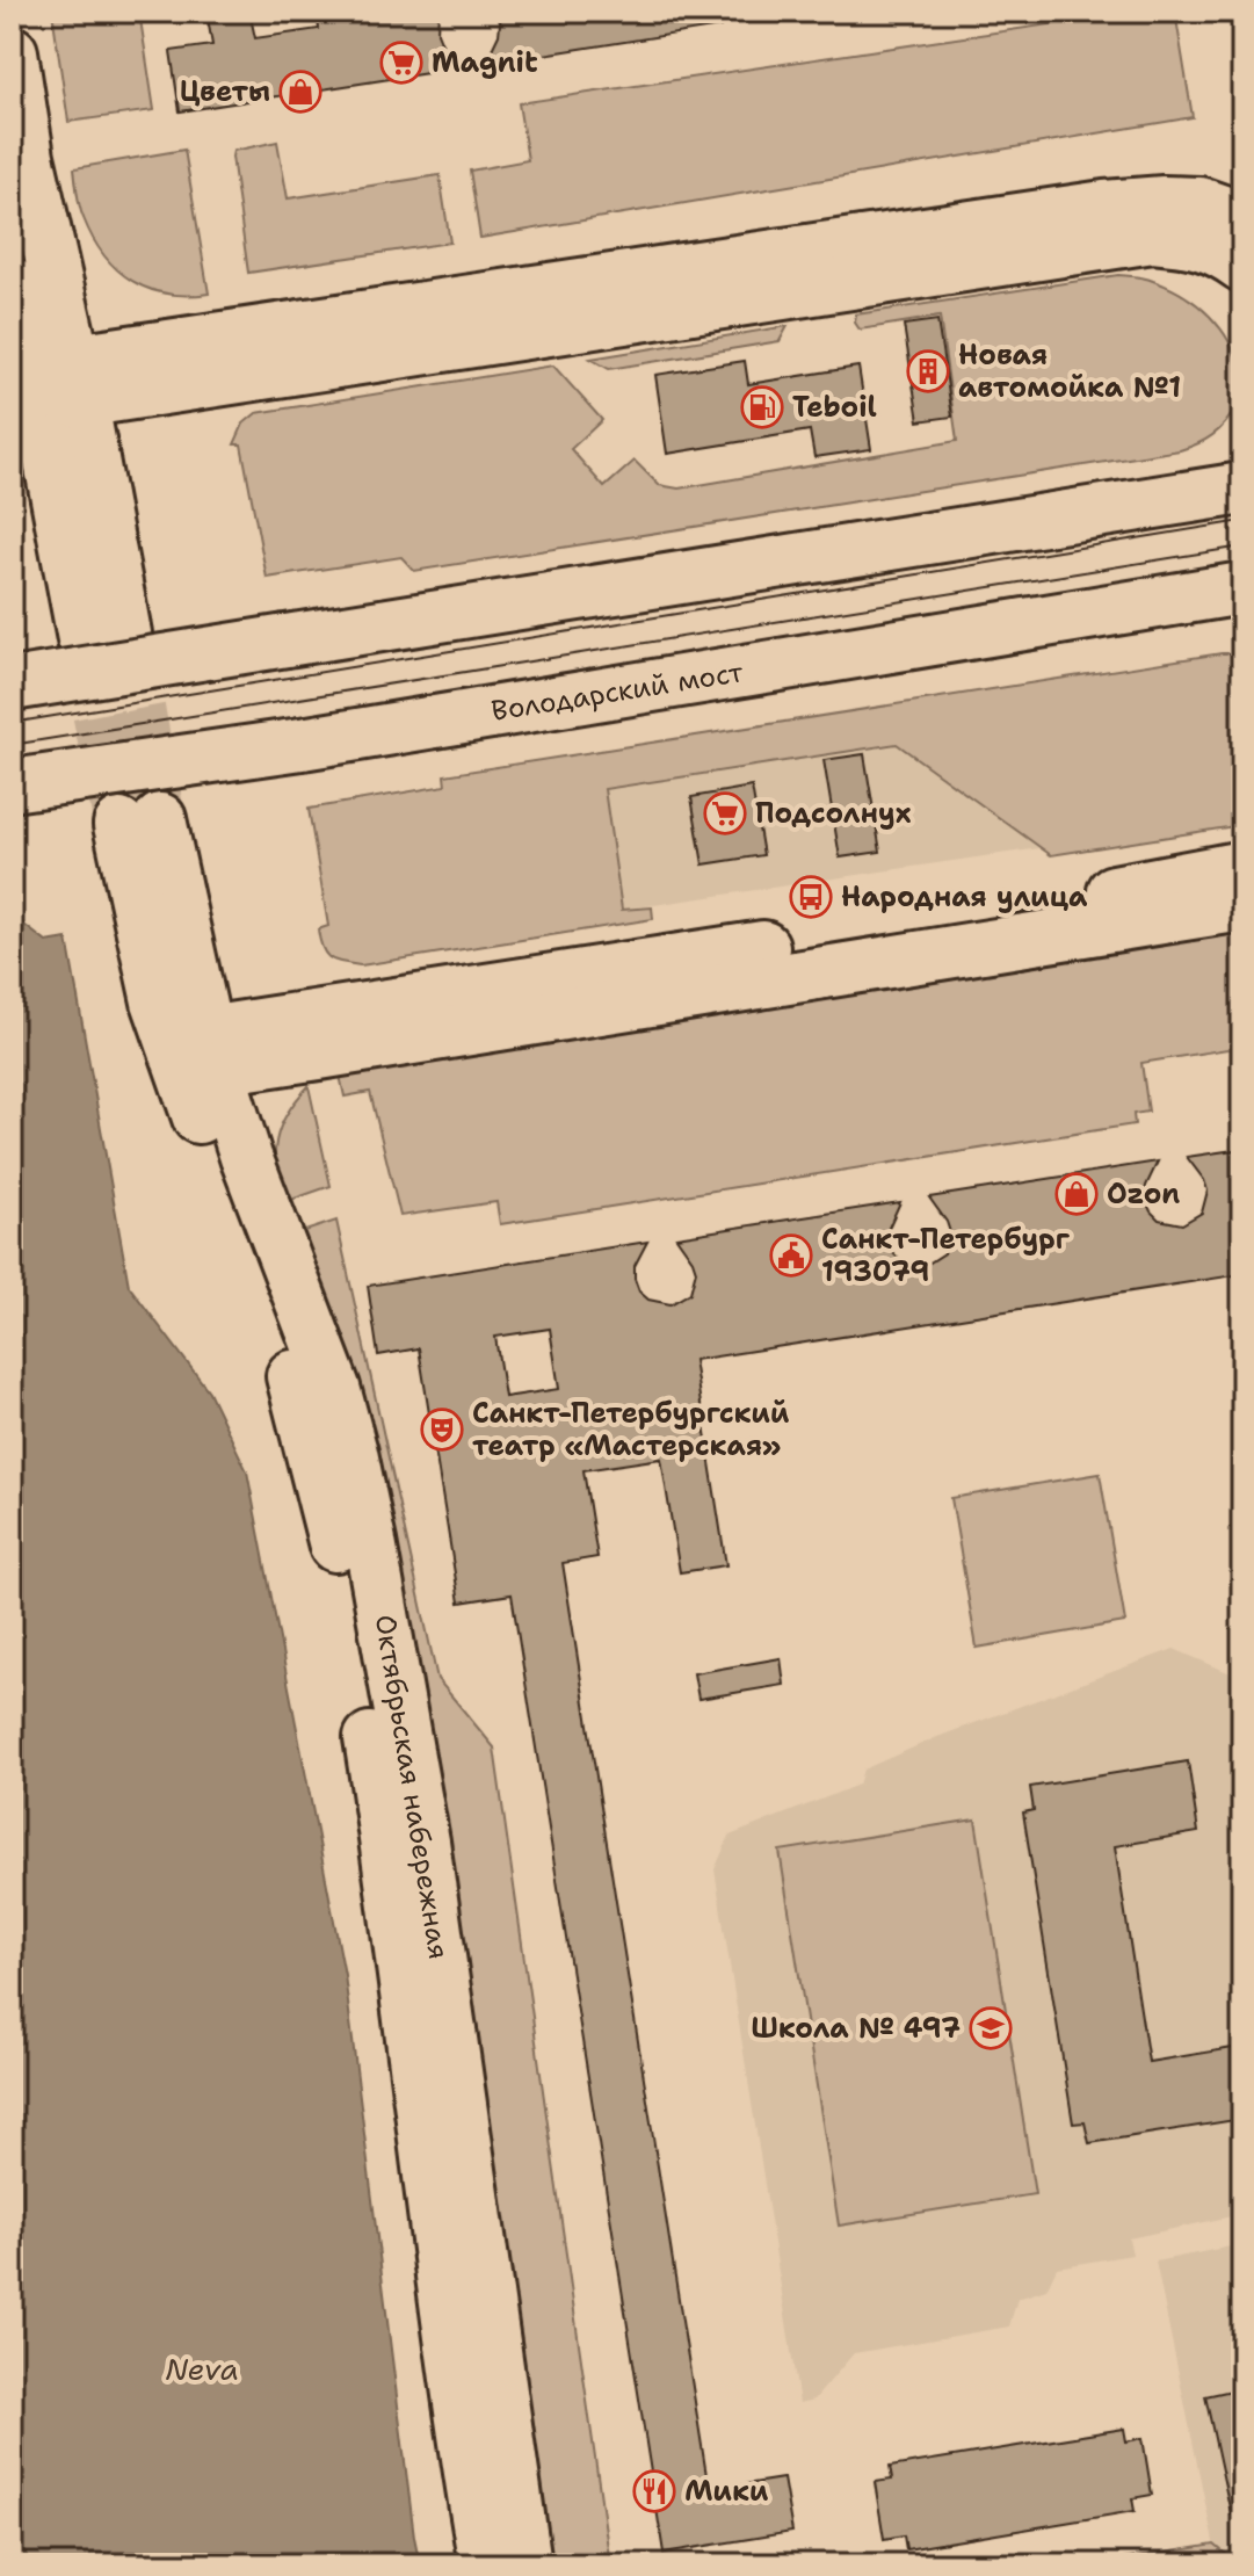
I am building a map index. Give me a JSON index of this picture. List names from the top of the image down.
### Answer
{
  "streets": {
    "main road": ["Володарский мост", "Октябрьская набережная"]
  },
  "water": ["Neva"],
  "places": {
    "supermarket": ["Magnit", "Подсолнух"],
    "shop": ["Цветы", "Ozon"],
    "building": ["Новая автомойка №1"],
    "fuel station": ["Teboil"],
    "bus stop": ["Народная улица"],
    "public building": ["Санкт-Петербург 193079"],
    "theatre": ["Санкт-Петербургский театр «Мастерская»"],
    "school or university": ["Школа № 497"],
    "restaurant": ["Мики"]
  }
}
